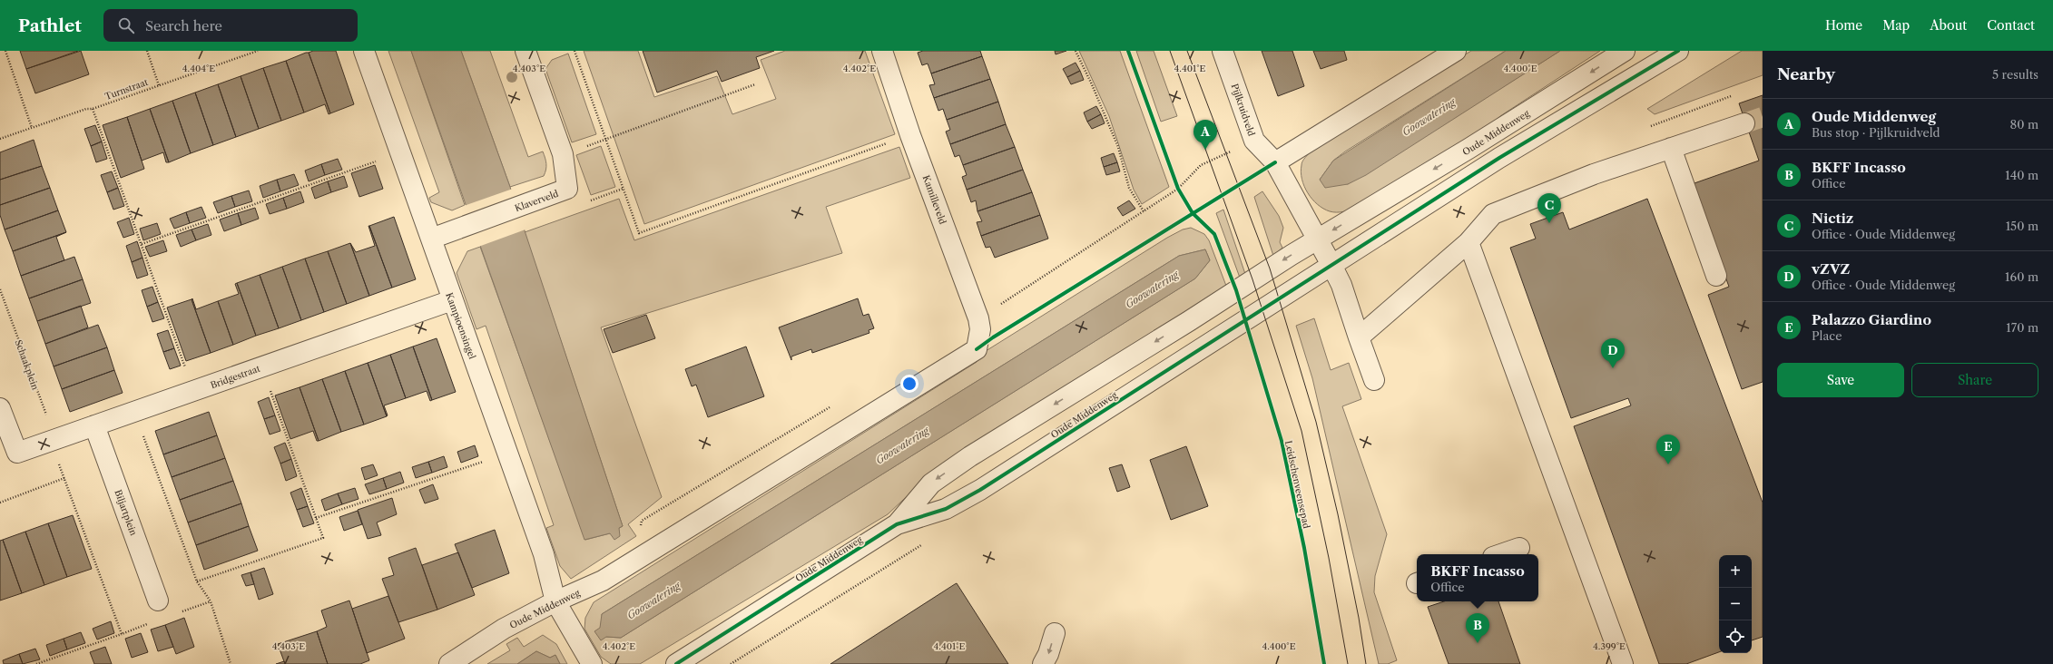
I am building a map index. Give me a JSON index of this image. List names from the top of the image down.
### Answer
{
  "streets": {
    "street": [
      "Pijlkruidveld",
      "Oude Middenweg",
      "Kamilleveld",
      "Klaverveld",
      "Kampioensingel",
      "Bridgestraat",
      "Biljartplein"
    ],
    "path": ["Turnstraat", "Schaakplein"],
    "cycle path": ["Leidschenveensepad"]
  },
  "crossings": [
    ["Pijlkruidveld", "Oude Middenweg"],
    ["Oude Middenweg", "Kamilleveld"],
    ["Oude Middenweg", "Kampioensingel"],
    ["Klaverveld", "Kampioensingel"],
    ["Kampioensingel", "Bridgestraat"],
    ["Schaakplein", "Bridgestraat"],
    ["Bridgestraat", "Biljartplein"]
  ],
  "water": ["Goowatering"],
  "page": {
    "header": "Pathlet",
    "search": "Search here",
    "nav": [
      "Home",
      "Map",
      "About",
      "Contact"
    ],
    "heading": ["Nearby", "5 results"],
    "list": [
      {
        "mark": "A",
        "name": "Oude Middenweg",
        "note": "Bus stop · Pijlkruidveld",
        "value": "80 m"
      },
      {
        "mark": "B",
        "name": "BKFF Incasso",
        "note": "Office",
        "value": "140 m"
      },
      {
        "mark": "C",
        "name": "Nictiz",
        "note": "Office · Oude Middenweg",
        "value": "150 m"
      },
      {
        "mark": "D",
        "name": "vZVZ",
        "note": "Office · Oude Middenweg",
        "value": "160 m"
      },
      {
        "mark": "E",
        "name": "Palazzo Giardino",
        "note": "Place",
        "value": "170 m"
      }
    ],
    "pins": [
      "A",
      "C",
      "D",
      "E",
      "B"
    ],
    "buttons": ["Save", "Share"],
    "popup": ["BKFF Incasso", "Office"],
    "map_buttons": ["+", "−"]
  },
  "coordinates": [
    "4.404°E",
    "4.403°E",
    "4.402°E",
    "4.401°E",
    "4.400°E",
    "4.399°E"
  ]
}
